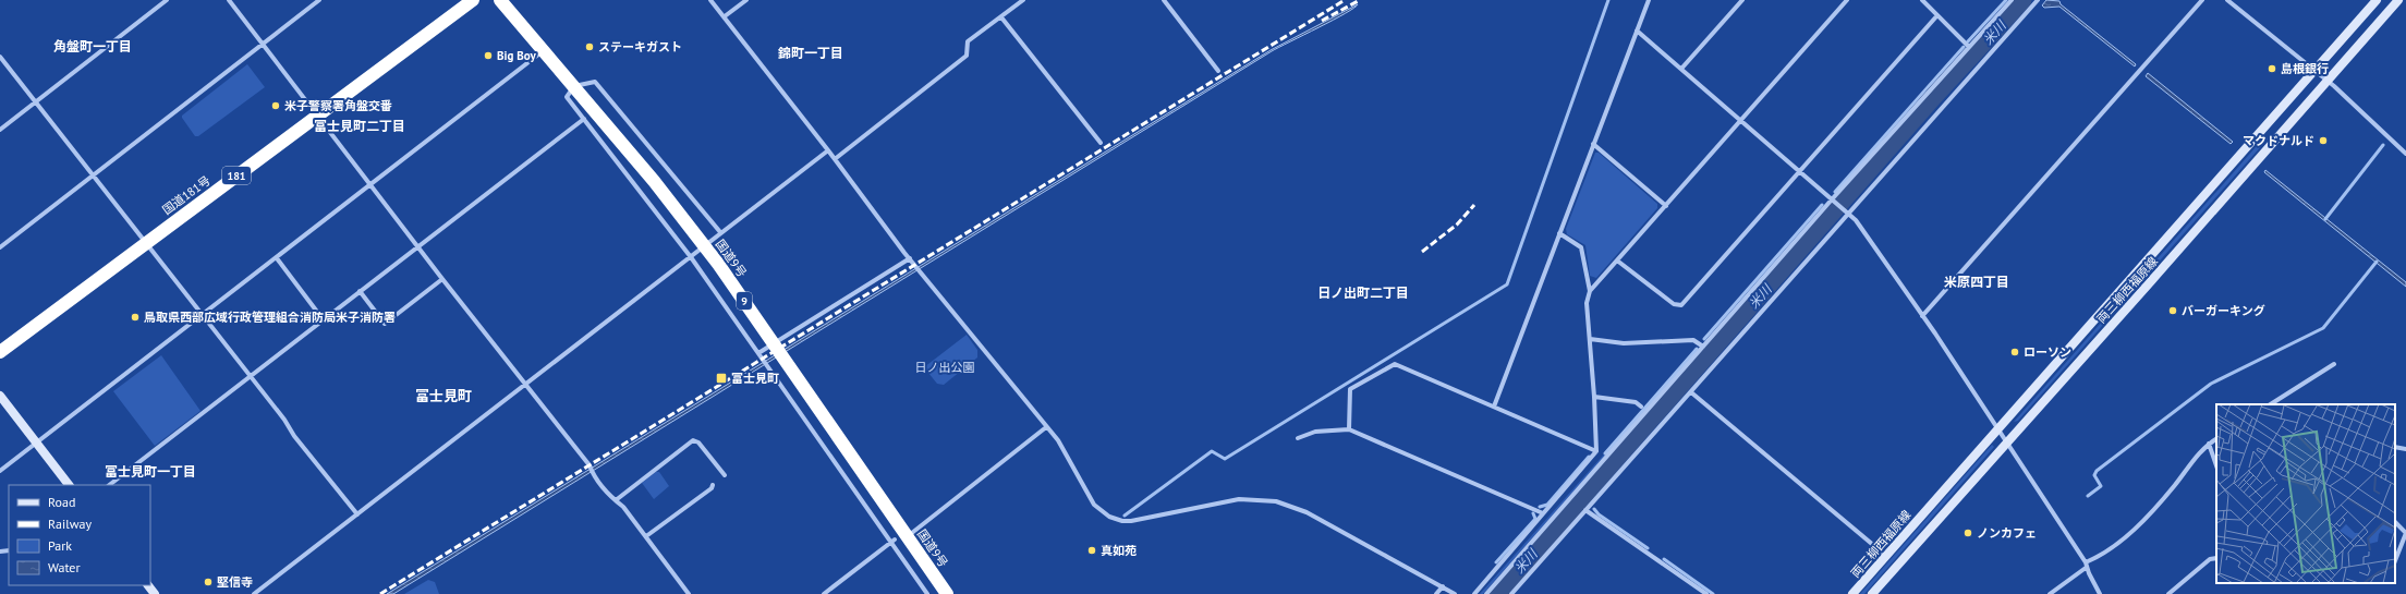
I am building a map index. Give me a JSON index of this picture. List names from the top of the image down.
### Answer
{
  "streets": {
    "highway": [
      "181",
      "国道181号",
      "国道9号",
      "9"
    ],
    "main road": ["両三柳西福原線"]
  },
  "districts": [
    "角盤町一丁目",
    "錦町一丁目",
    "冨士見町二丁目",
    "米原四丁目",
    "日ノ出町二丁目",
    "冨士見町",
    "冨士見町一丁目"
  ],
  "water": ["米川"],
  "parks": ["日ノ出公園"],
  "places": {
    "other": [
      "ステーキガスト",
      "Big Boy",
      "島根銀行",
      "米子警察署角盤交番",
      "マクドナルド",
      "バーガーキング",
      "鳥取県西部広域行政管理組合消防局米子消防署",
      "ローソン",
      "ノンカフェ",
      "真如苑",
      "堅信寺"
    ],
    "transit": ["富士見町"]
  },
  "legend": [
    "Road",
    "Railway",
    "Park",
    "Water"
  ]
}
